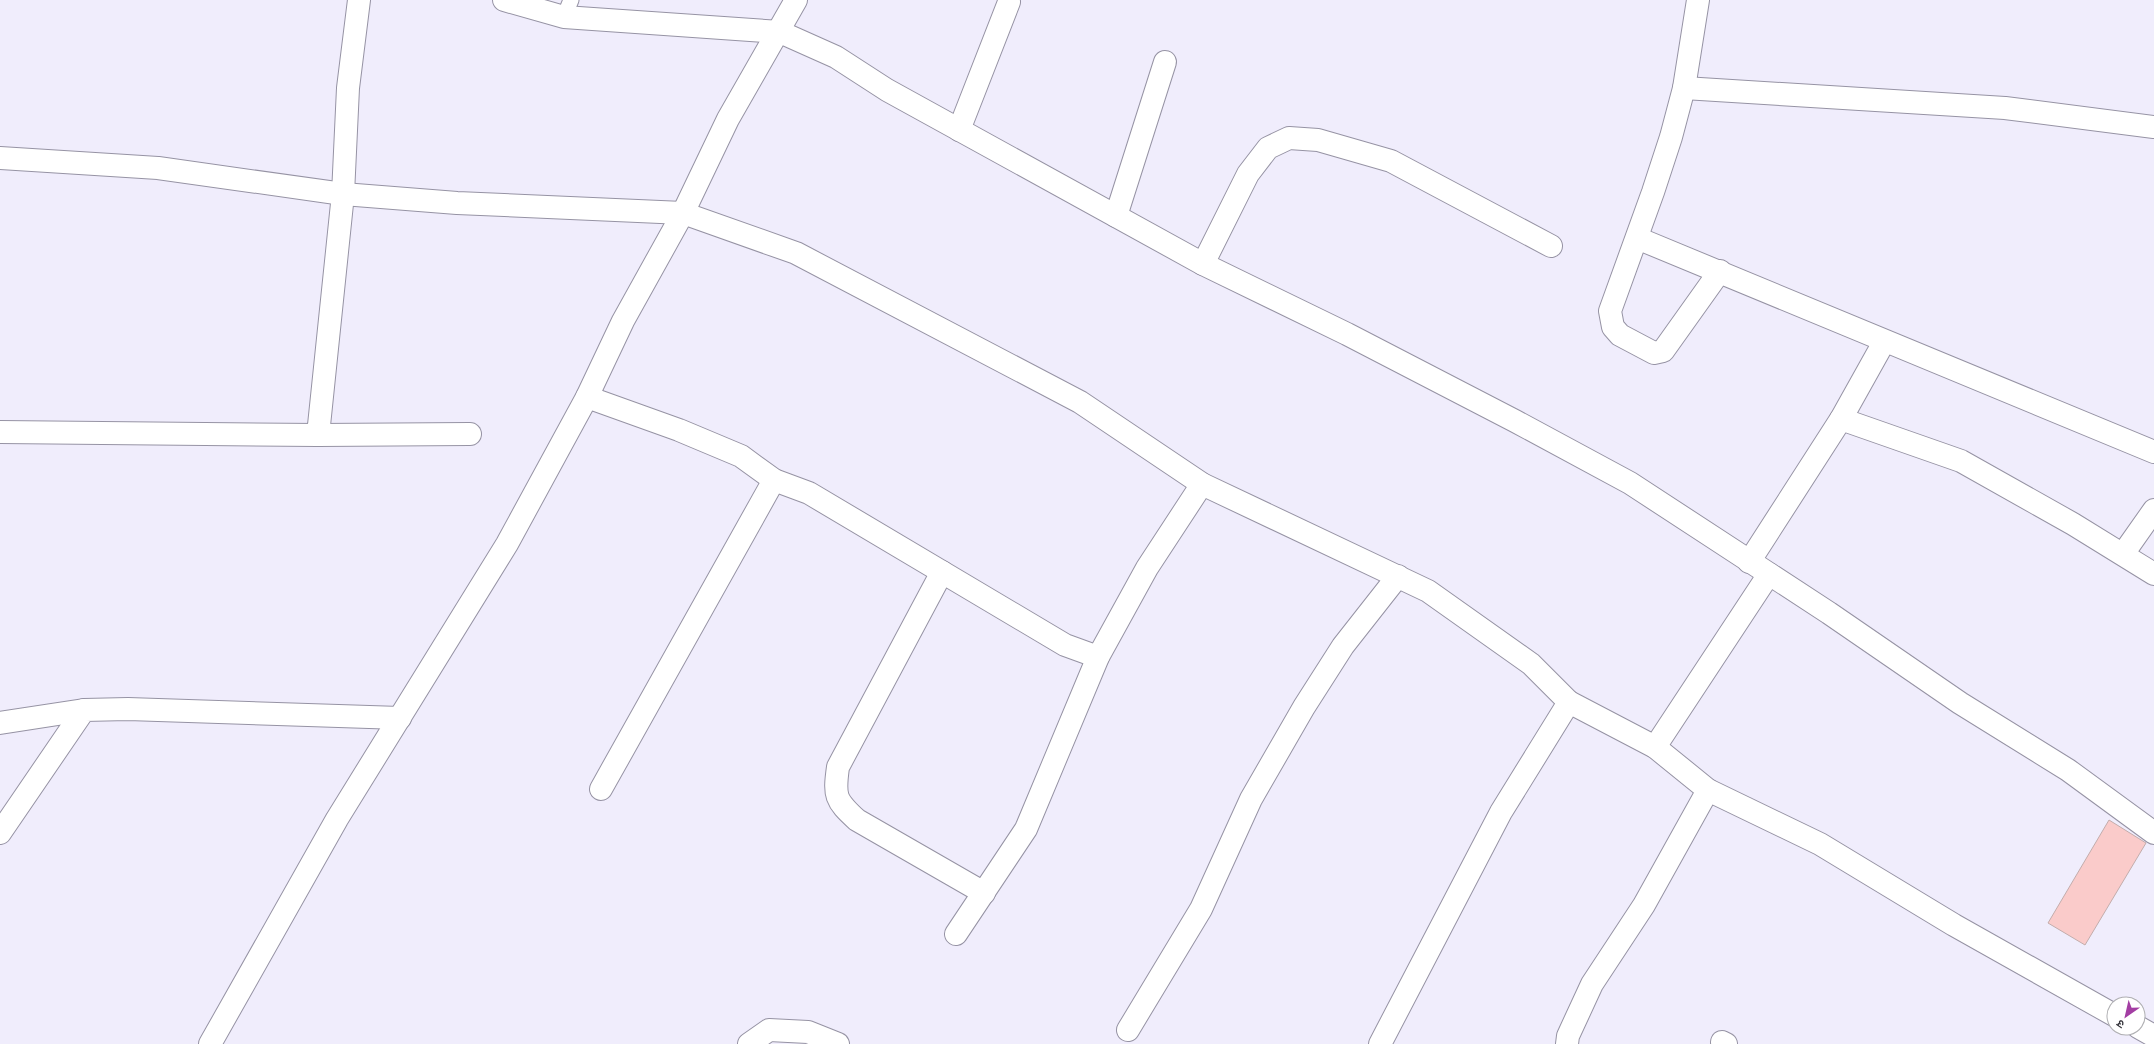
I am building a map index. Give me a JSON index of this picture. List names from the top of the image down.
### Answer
{
  "north": "bottom left"
}
